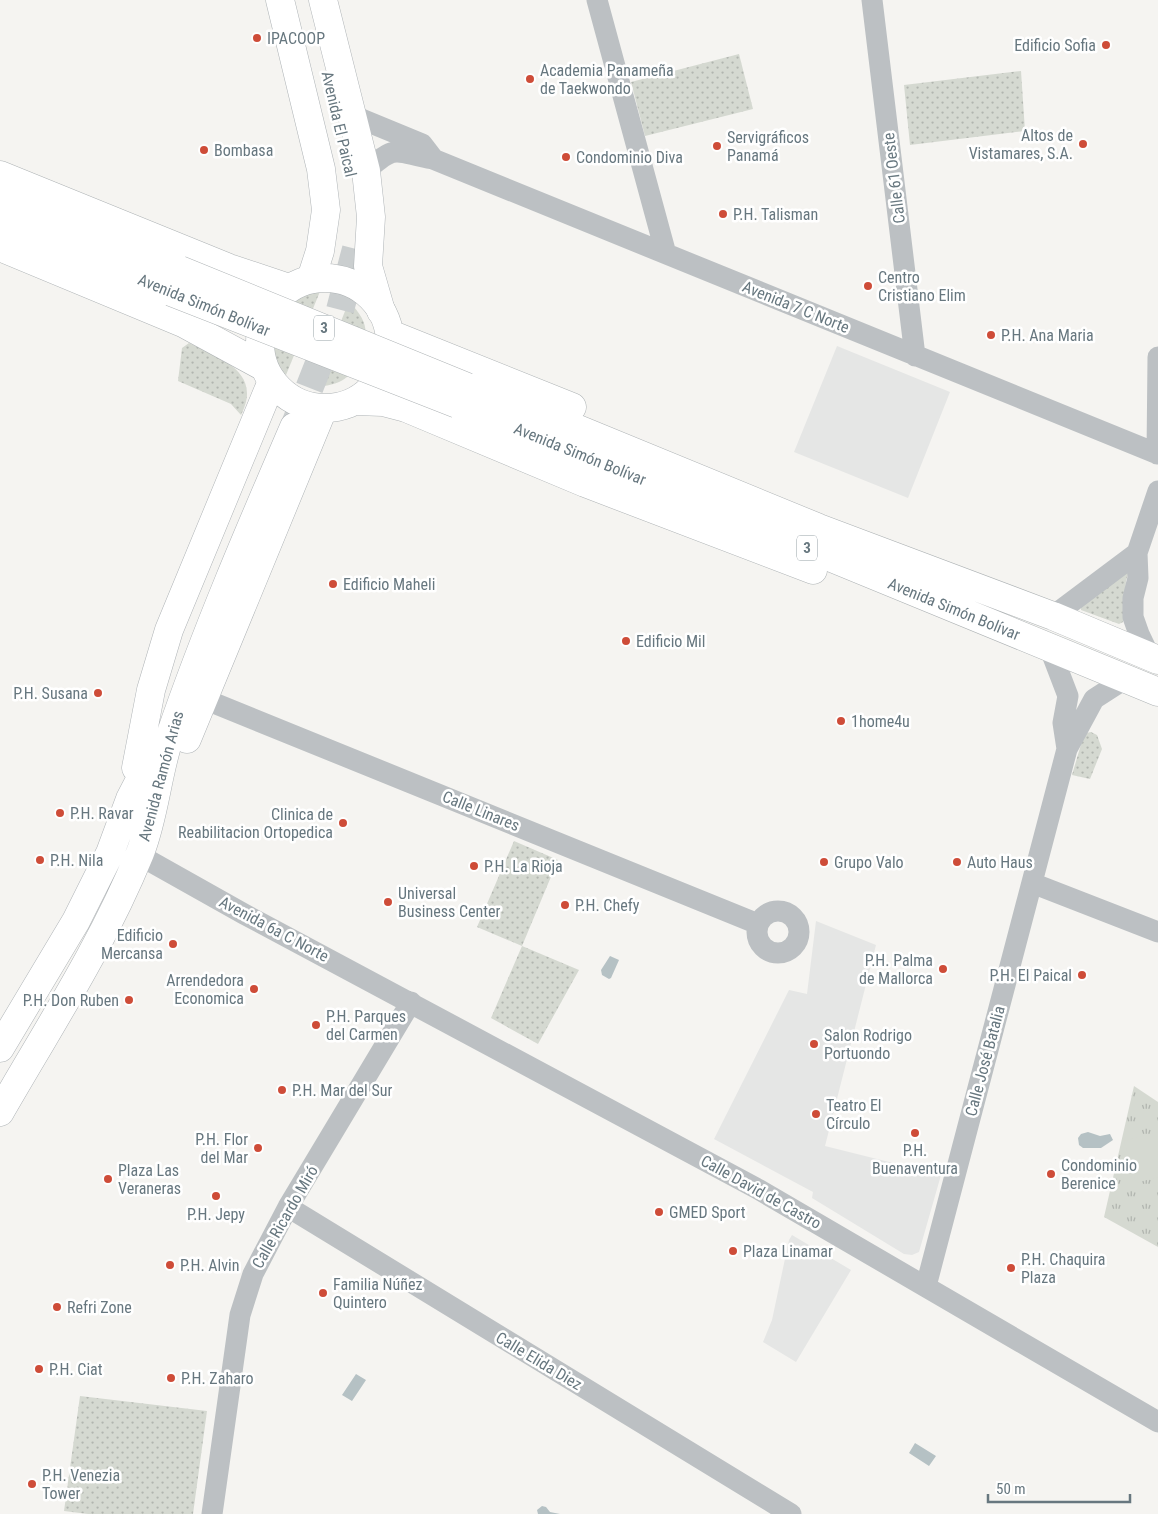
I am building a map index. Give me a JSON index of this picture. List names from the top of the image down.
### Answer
{
  "streets": {
    "main road": [
      "Avenida El Paical",
      "Avenida Simón Bolívar",
      "3",
      "Avenida Ramón Arias"
    ],
    "street": [
      "Calle 61 Oeste",
      "Avenida 7 C Norte",
      "Calle Linares",
      "Avenida 6a C Norte",
      "Calle José Batalia",
      "Calle David de Castro",
      "Calle Ricardo Miró",
      "Calle Elida Diez"
    ]
  },
  "crossings": [
    ["Calle 61 Oeste", "Avenida 7 C Norte"],
    ["Avenida Simón Bolívar", "Calle José Batalia"],
    ["Avenida Ramón Arias", "Avenida 6a C Norte"],
    ["Avenida 6a C Norte", "Calle David de Castro"],
    ["Avenida 6a C Norte", "Calle Ricardo Miró"],
    ["Calle José Batalia", "Calle David de Castro"],
    ["Calle David de Castro", "Calle Ricardo Miró"],
    ["Calle Ricardo Miró", "Calle Elida Diez"]
  ],
  "places": [
    "IPACOOP",
    "Edificio Sofia",
    "Academia Panameña de Taekwondo",
    "Altos de Vistamares, S.A.",
    "Servigráficos Panamá",
    "Bombasa",
    "Condominio Diva",
    "P.H. Talisman",
    "Centro Cristiano Elim",
    "P.H. Ana Maria",
    "Edificio Maheli",
    "Edificio Mil",
    "P.H. Susana",
    "1home4u",
    "P.H. Ravar",
    "Clinica de Reabilitacion Ortopedica",
    "P.H. Nila",
    "Grupo Valo",
    "Auto Haus",
    "P.H. La Rioja",
    "Universal Business Center",
    "P.H. Chefy",
    "Edificio Mercansa",
    "P.H. Palma de Mallorca",
    "P.H. El Paical",
    "Arrendedora Economica",
    "P.H. Don Ruben",
    "P.H. Parques del Carmen",
    "Salon Rodrigo Portuondo",
    "P.H. Mar del Sur",
    "Teatro El Círculo",
    "P.H. Buenaventura",
    "P.H. Flor del Mar",
    "Condominio Berenice",
    "Plaza Las Veraneras",
    "P.H. Jepy",
    "GMED Sport",
    "Plaza Linamar",
    "P.H. Alvin",
    "P.H. Chaquira Plaza",
    "Familia Núñez Quintero",
    "Refri Zone",
    "P.H. Ciat",
    "P.H. Zaharo",
    "P.H. Venezia Tower"
  ],
  "scale_bar": "50 m"
}
